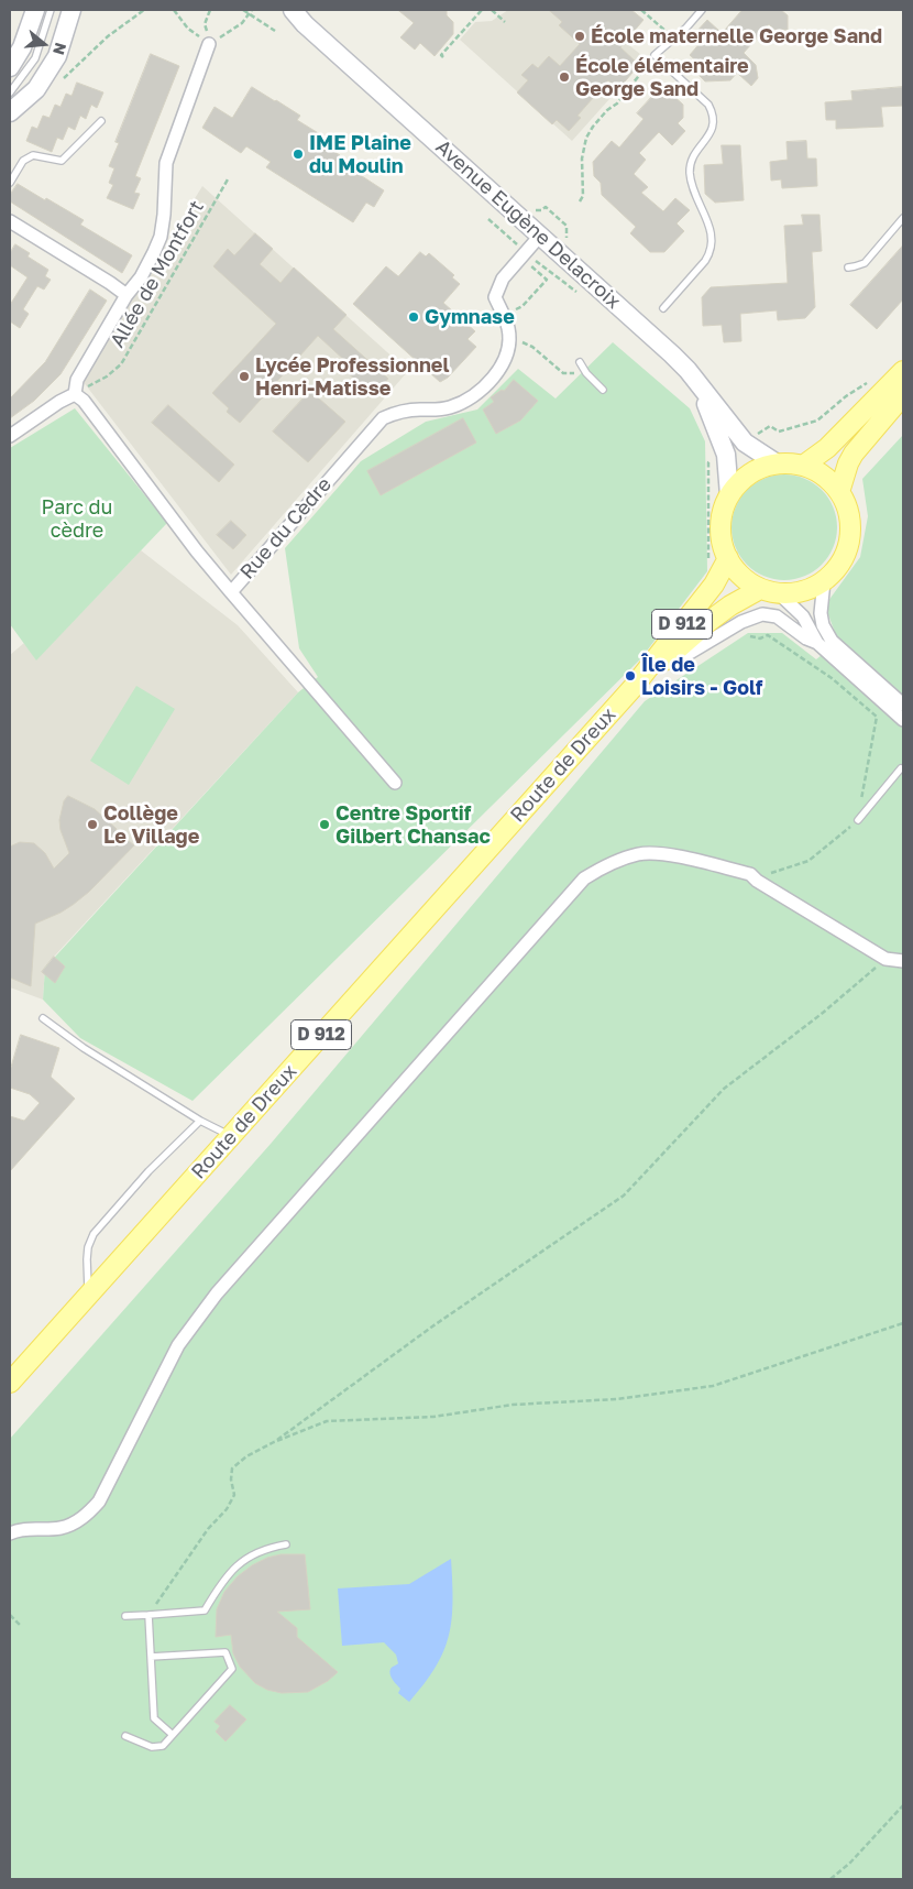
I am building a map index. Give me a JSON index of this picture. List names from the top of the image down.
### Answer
{
  "streets": {
    "main road": ["Avenue Eugène Delacroix", "D 912", "Route de Dreux"],
    "street": ["Rue du Cèdre"],
    "path": ["Allée de Montfort"]
  },
  "crossings": [
    ["Avenue Eugène Delacroix", "Route de Dreux"],
    ["Allée de Montfort", "Rue du Cèdre"]
  ],
  "parks": ["Parc du cèdre"],
  "places": [
    "École maternelle George Sand",
    "École élémentaire George Sand",
    "IME Plaine du Moulin",
    "Gymnase",
    "Lycée Professionnel Henri-Matisse",
    "Île de Loisirs - Golf",
    "Collège Le Village",
    "Centre Sportif Gilbert Chansac"
  ],
  "north": "right"
}
